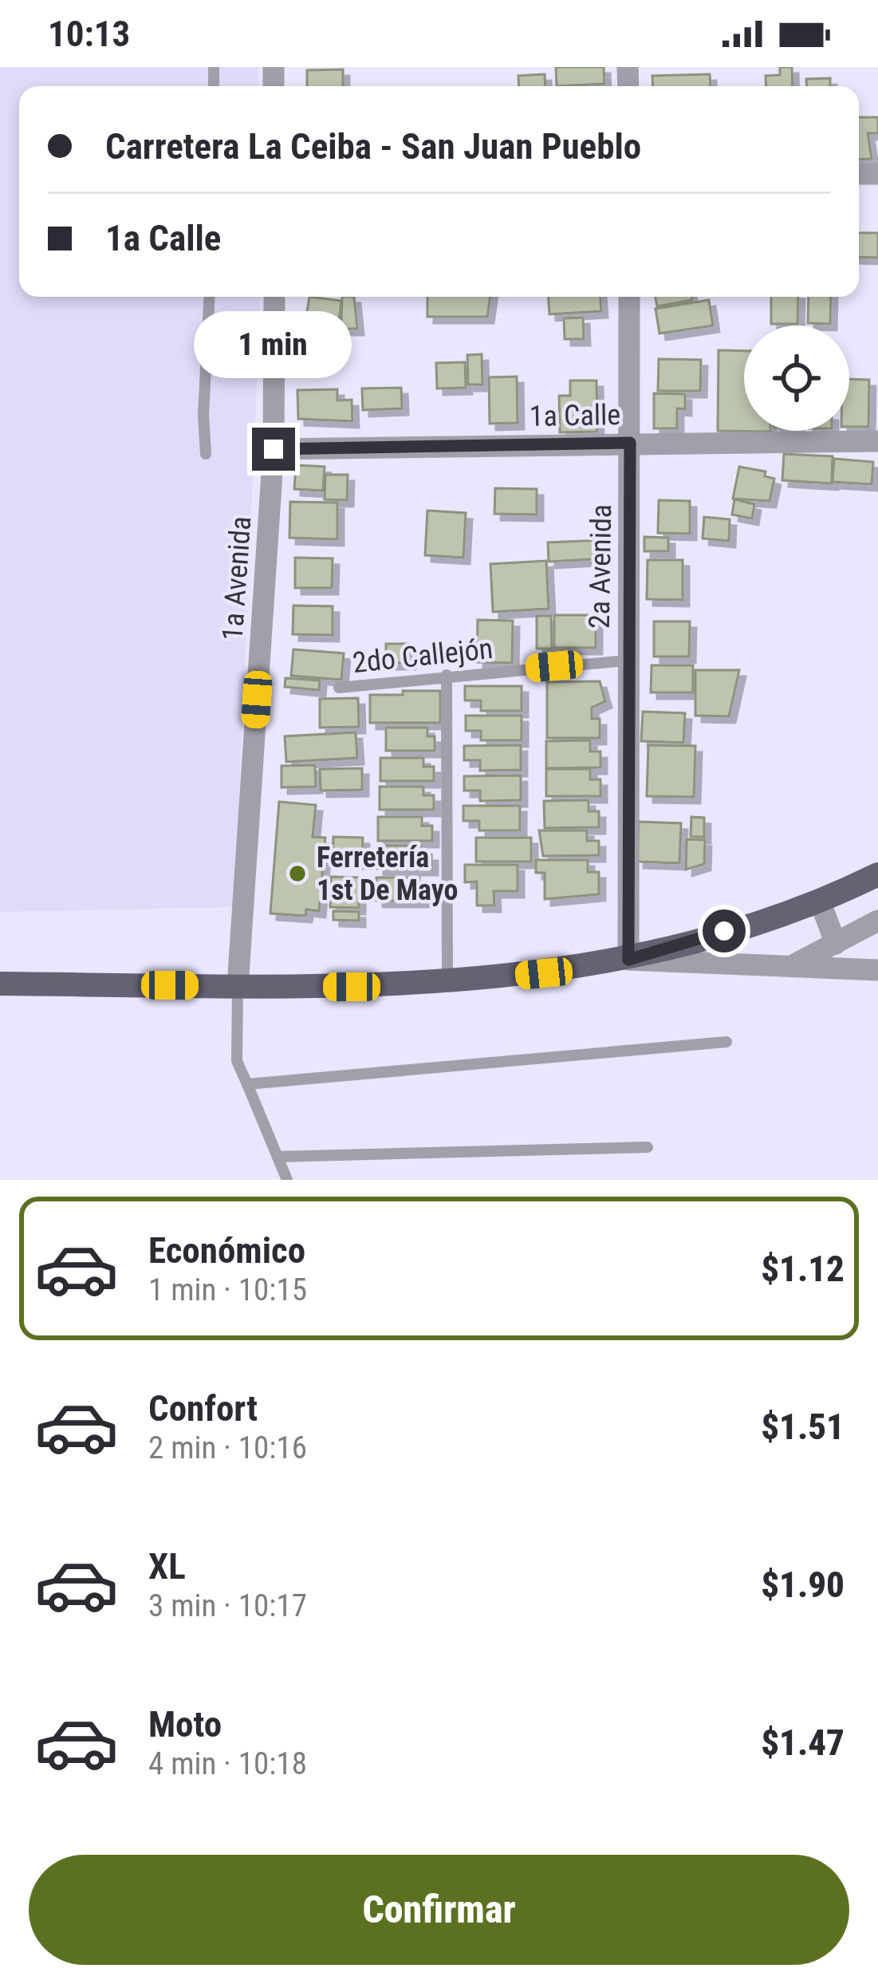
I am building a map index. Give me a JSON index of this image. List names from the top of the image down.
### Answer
{
  "streets": {
    "street": ["1a Calle", "2a Avenida", "1a Avenida"],
    "lane": ["2do Callejón"]
  },
  "crossings": [
    ["1a Calle", "2a Avenida"],
    ["1a Calle", "1a Avenida"],
    ["2a Avenida", "2do Callejón"]
  ],
  "places": ["Ferretería 1st De Mayo"],
  "page": {
    "status": "10:13",
    "banner": ["Carretera La Ceiba - San Juan Pueblo", "1a Calle"],
    "bubble": "1 min",
    "list": [
      {
        "name": "Económico",
        "note": "1 min · 10:15",
        "value": "$1.12"
      },
      {
        "name": "Confort",
        "note": "2 min · 10:16",
        "value": "$1.51"
      },
      {
        "name": "XL",
        "note": "3 min · 10:17",
        "value": "$1.90"
      },
      {
        "name": "Moto",
        "note": "4 min · 10:18",
        "value": "$1.47"
      }
    ],
    "buttons": "Confirmar"
  }
}
